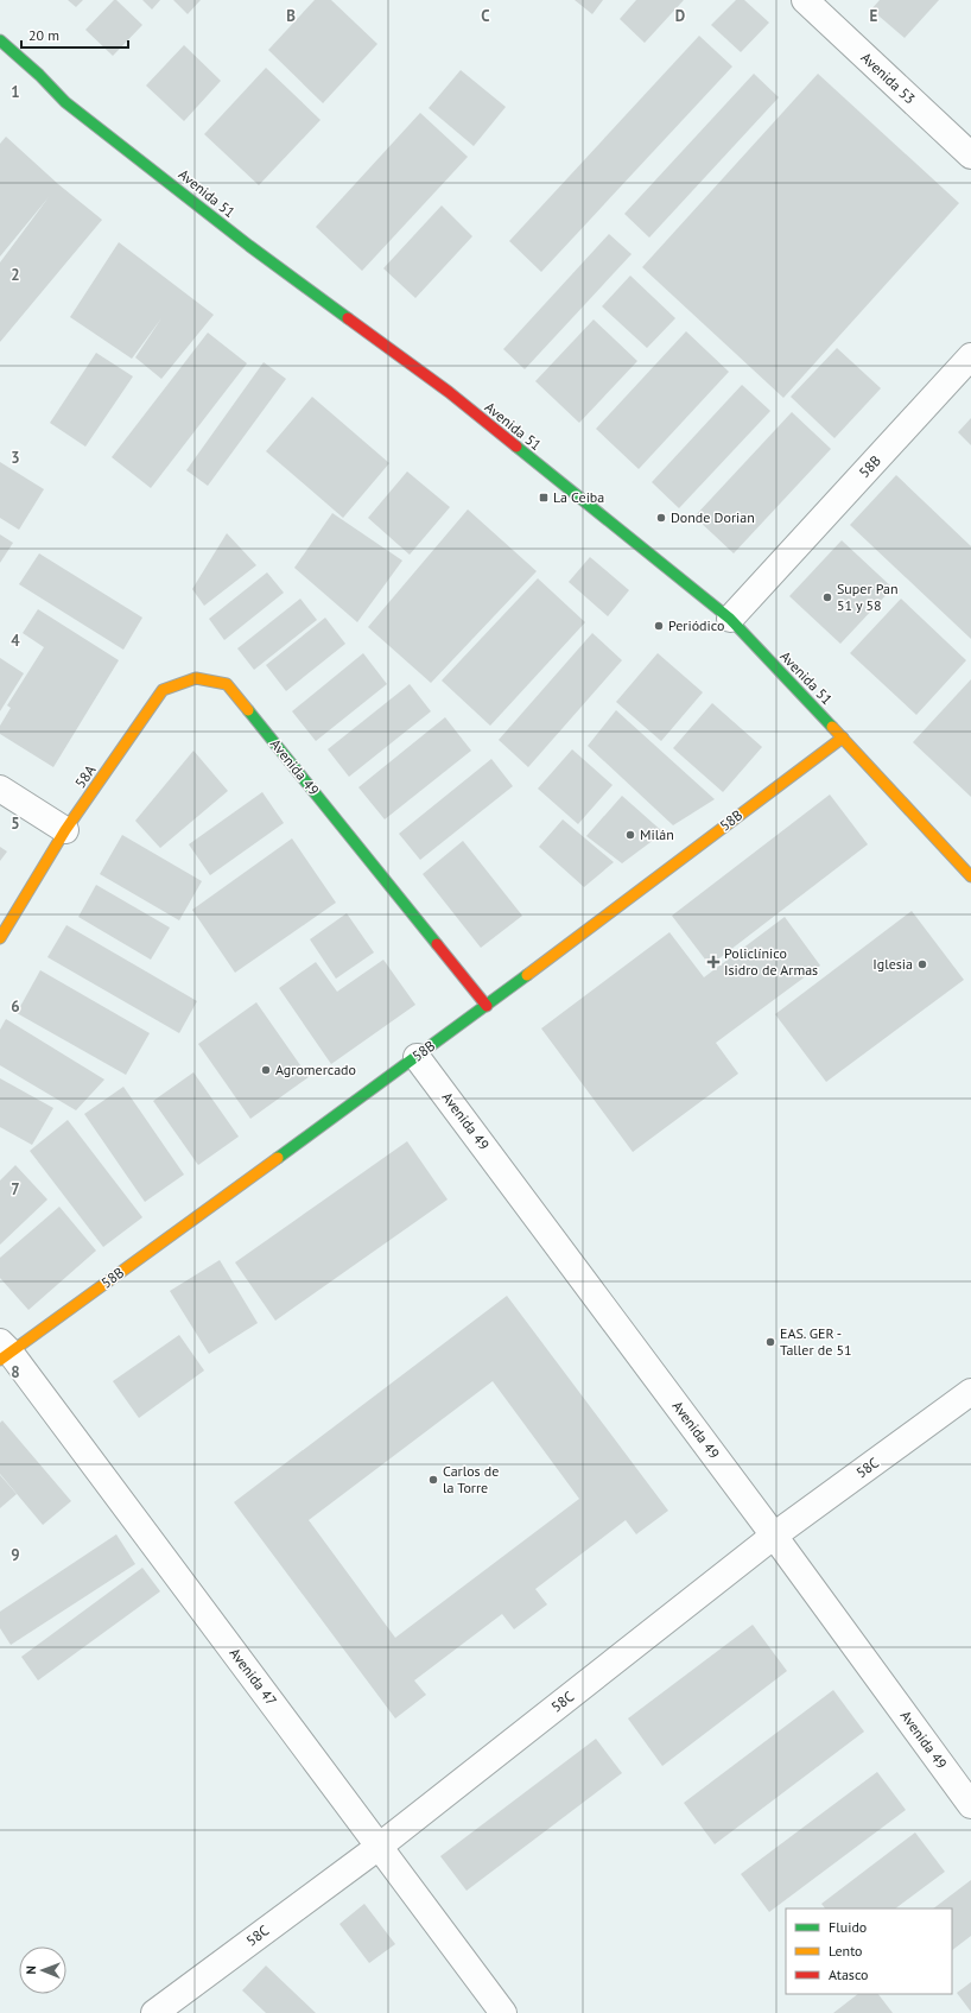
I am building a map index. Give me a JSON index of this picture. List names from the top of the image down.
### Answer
{
  "streets": {
    "street": [
      "Avenida 53",
      "Avenida 51",
      "58B",
      "Avenida 49",
      "58A",
      "58C",
      "Avenida 47"
    ]
  },
  "crossings": [
    ["Avenida 51", "58B"],
    ["58B", "Avenida 49"],
    ["58B", "Avenida 47"],
    ["Avenida 49", "58A"],
    ["Avenida 49", "58C"],
    ["58C", "Avenida 47"]
  ],
  "places": {
    "transit": ["La Ceiba"],
    "other": [
      "Donde Dorian",
      "Super Pan 51 y 58",
      "Periódico",
      "Milán",
      "Iglesia",
      "Agromercado",
      "EAS. GER - Taller de 51",
      "Carlos de la Torre"
    ],
    "health": ["Policlínico Isidro de Armas"]
  },
  "legend": ["Fluido", "Lento", "Atasco"],
  "scale_bar": "20 m",
  "north": "left",
  "grid": {
    "columns": [
      "B",
      "C",
      "D",
      "E"
    ],
    "rows": [
      "1",
      "2",
      "3",
      "4",
      "5",
      "6",
      "7",
      "8",
      "9"
    ]
  }
}
